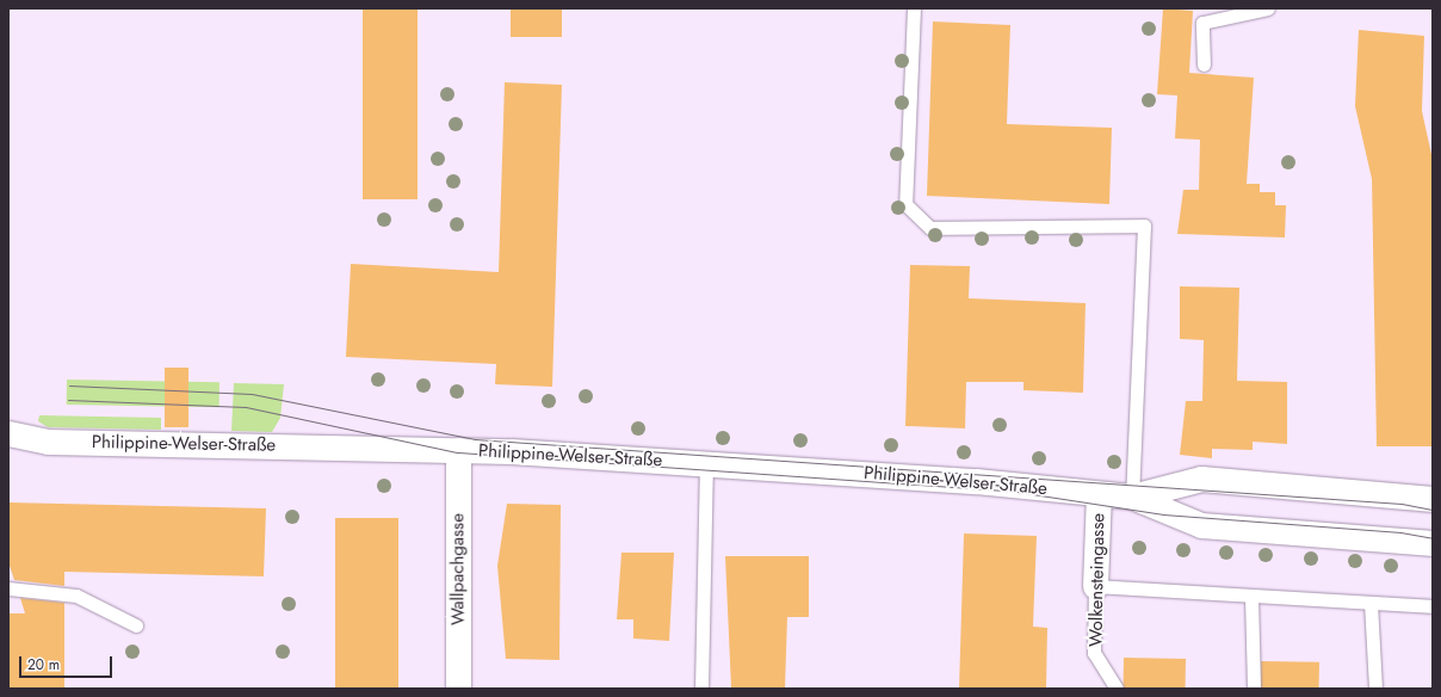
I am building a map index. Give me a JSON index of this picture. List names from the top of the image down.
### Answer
{
  "streets": {
    "street": ["Philippine-Welser-Straße", "Wallpachgasse", "Wolkensteingasse"]
  },
  "crossings": [
    ["Philippine-Welser-Straße", "Wallpachgasse"],
    ["Philippine-Welser-Straße", "Wolkensteingasse"]
  ],
  "scale_bar": "20 m"
}
